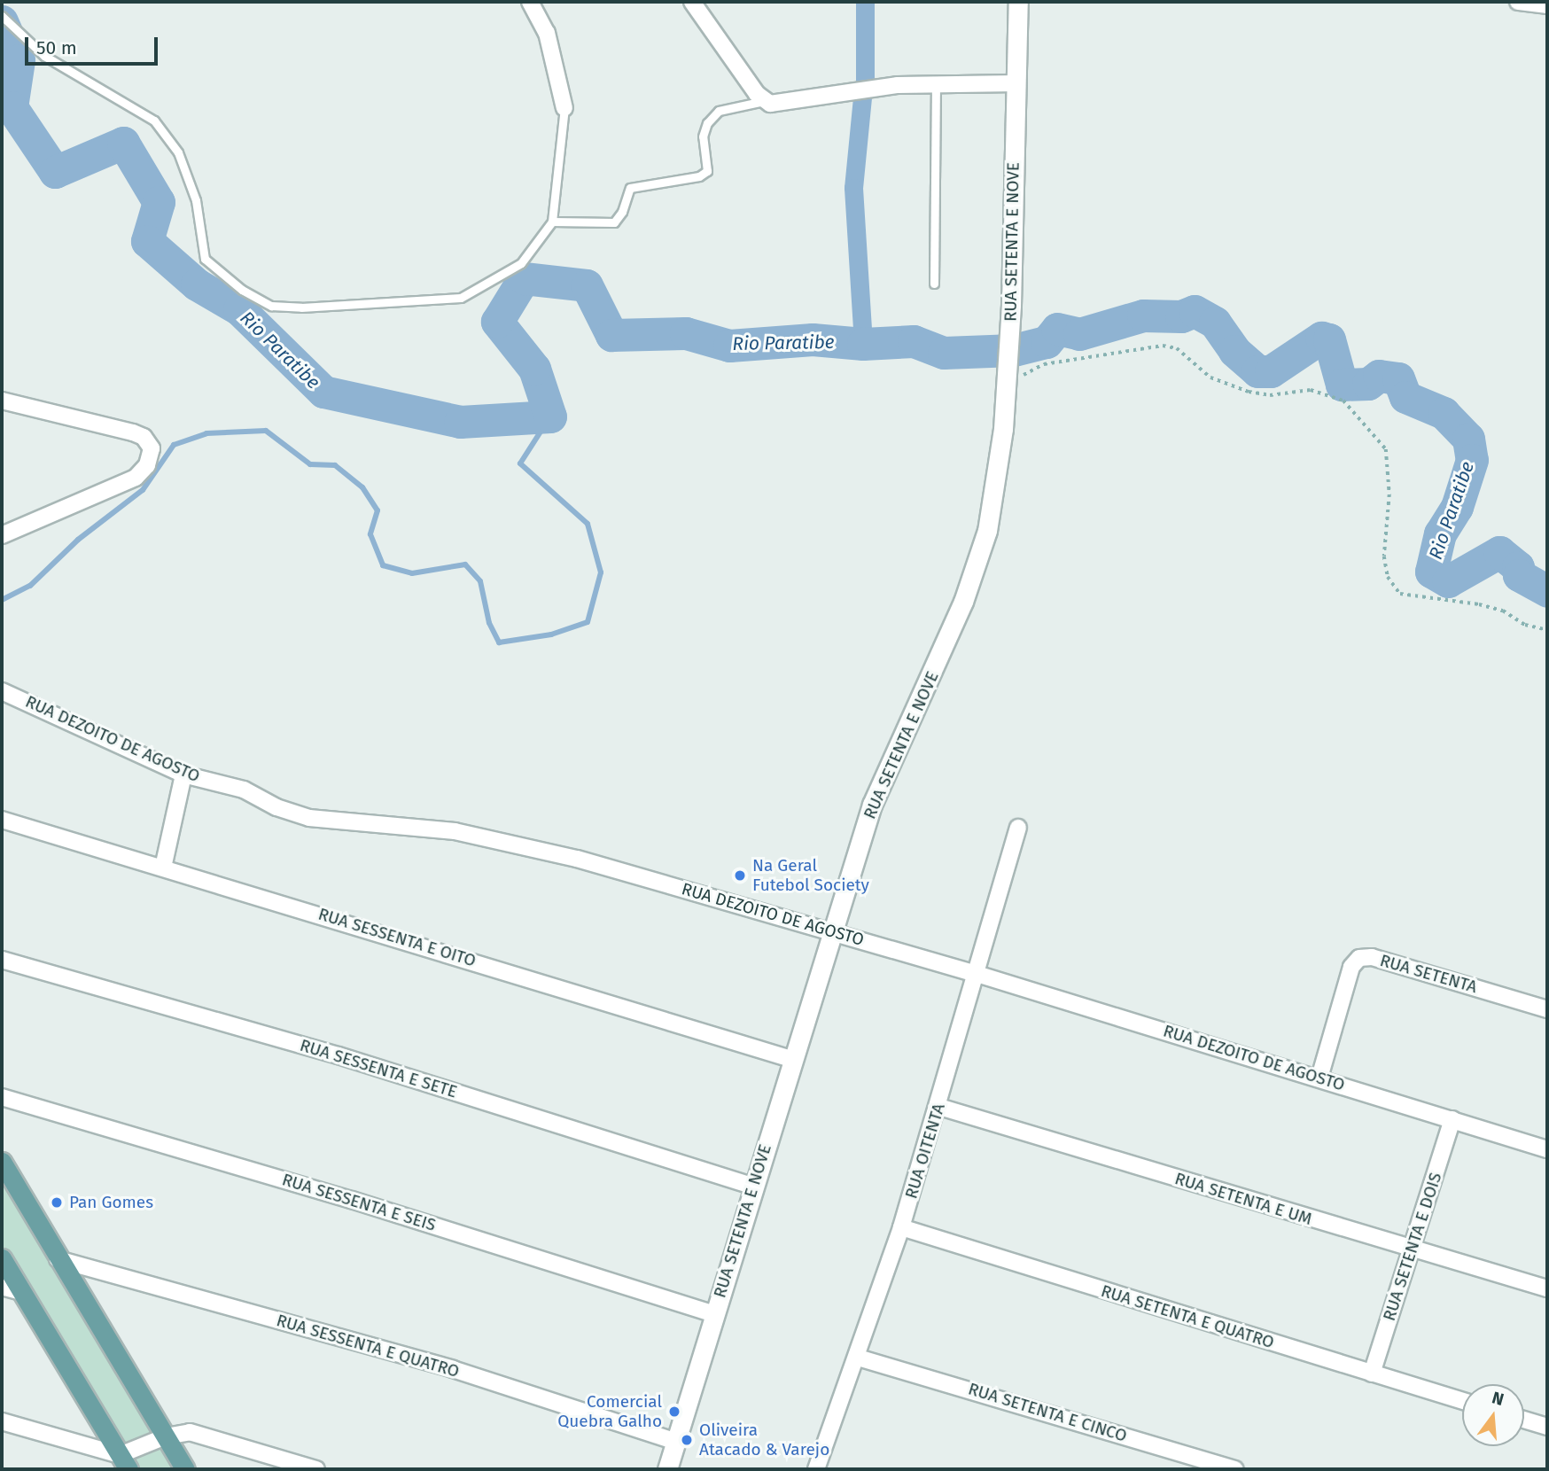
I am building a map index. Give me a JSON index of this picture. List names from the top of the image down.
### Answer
{
  "streets": {
    "street": [
      "RUA SETENTA E NOVE",
      "RUA DEZOITO DE AGOSTO",
      "RUA SESSENTA E OITO",
      "RUA SETENTA",
      "RUA SESSENTA E SETE",
      "RUA OITENTA",
      "RUA SETENTA E UM",
      "RUA SESSENTA E SEIS",
      "RUA SETENTA E DOIS",
      "RUA SETENTA E QUATRO",
      "RUA SESSENTA E QUATRO",
      "RUA SETENTA E CINCO"
    ]
  },
  "crossings": [
    ["RUA SETENTA E NOVE", "RUA DEZOITO DE AGOSTO"],
    ["RUA SETENTA E NOVE", "RUA SESSENTA E OITO"],
    ["RUA SETENTA E NOVE", "RUA SESSENTA E SETE"],
    ["RUA SETENTA E NOVE", "RUA SESSENTA E SEIS"],
    ["RUA SETENTA E NOVE", "RUA SESSENTA E QUATRO"],
    ["RUA DEZOITO DE AGOSTO", "RUA SETENTA"],
    ["RUA DEZOITO DE AGOSTO", "RUA OITENTA"],
    ["RUA DEZOITO DE AGOSTO", "RUA SETENTA E DOIS"],
    ["RUA OITENTA", "RUA SETENTA E UM"],
    ["RUA OITENTA", "RUA SETENTA E QUATRO"],
    ["RUA OITENTA", "RUA SETENTA E CINCO"],
    ["RUA SETENTA E UM", "RUA SETENTA E DOIS"],
    ["RUA SETENTA E DOIS", "RUA SETENTA E QUATRO"]
  ],
  "water": ["Rio Paratibe"],
  "places": [
    "Na Geral Futebol Society",
    "Pan Gomes",
    "Comercial Quebra Galho",
    "Oliveira Atacado & Varejo"
  ],
  "scale_bar": "50 m",
  "north": "top"
}
